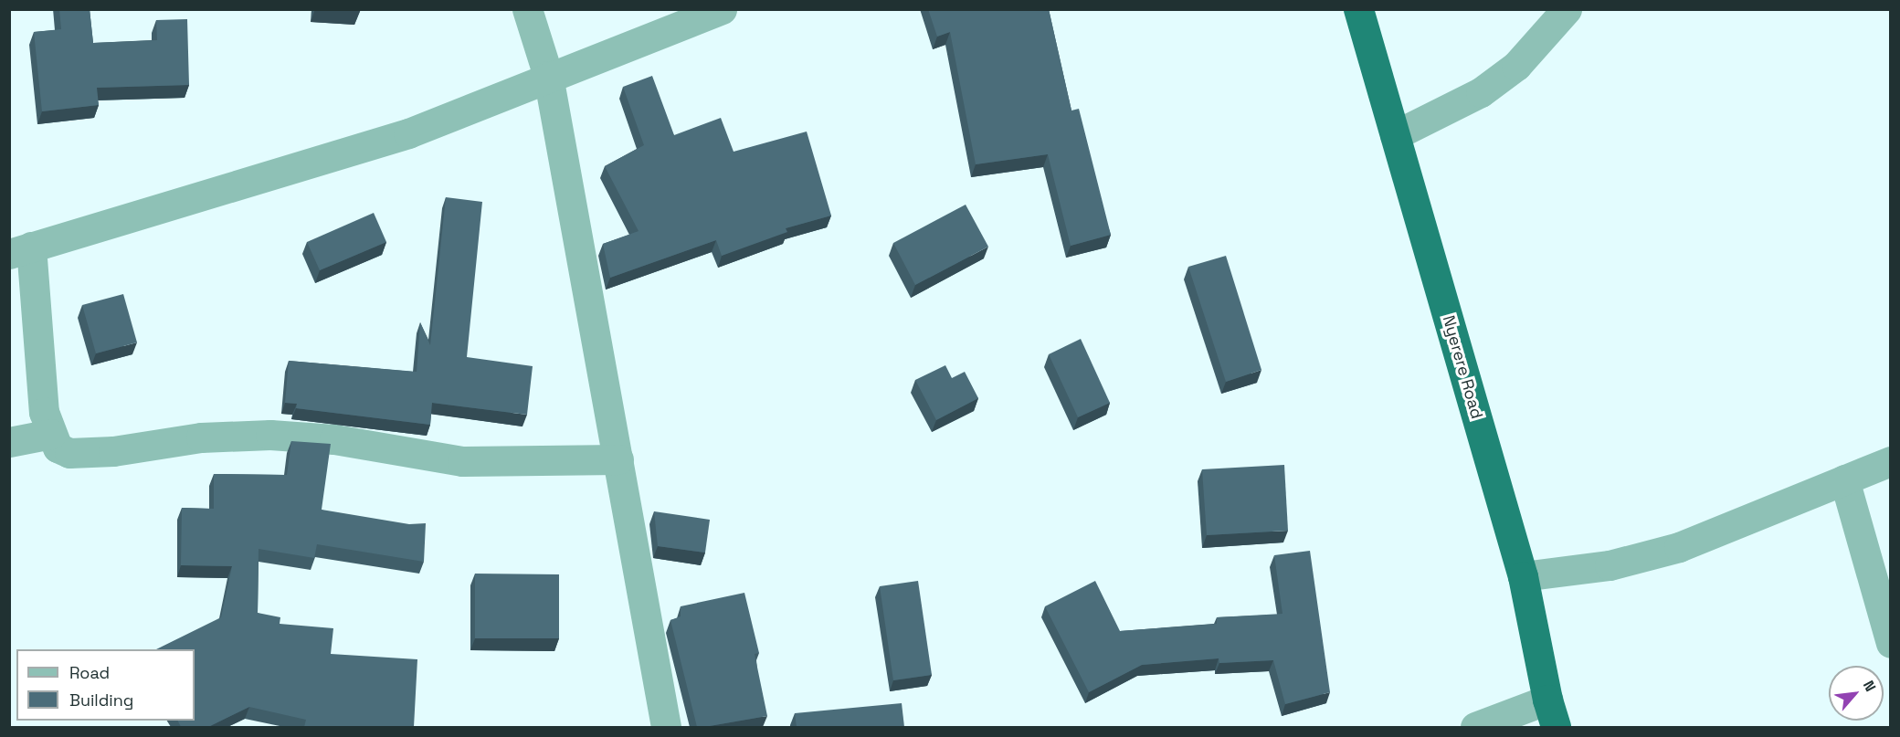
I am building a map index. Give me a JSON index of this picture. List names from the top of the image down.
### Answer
{
  "streets": {
    "highway": ["Nyerere Road"]
  },
  "legend": ["Road", "Building"],
  "north": "top right"
}
